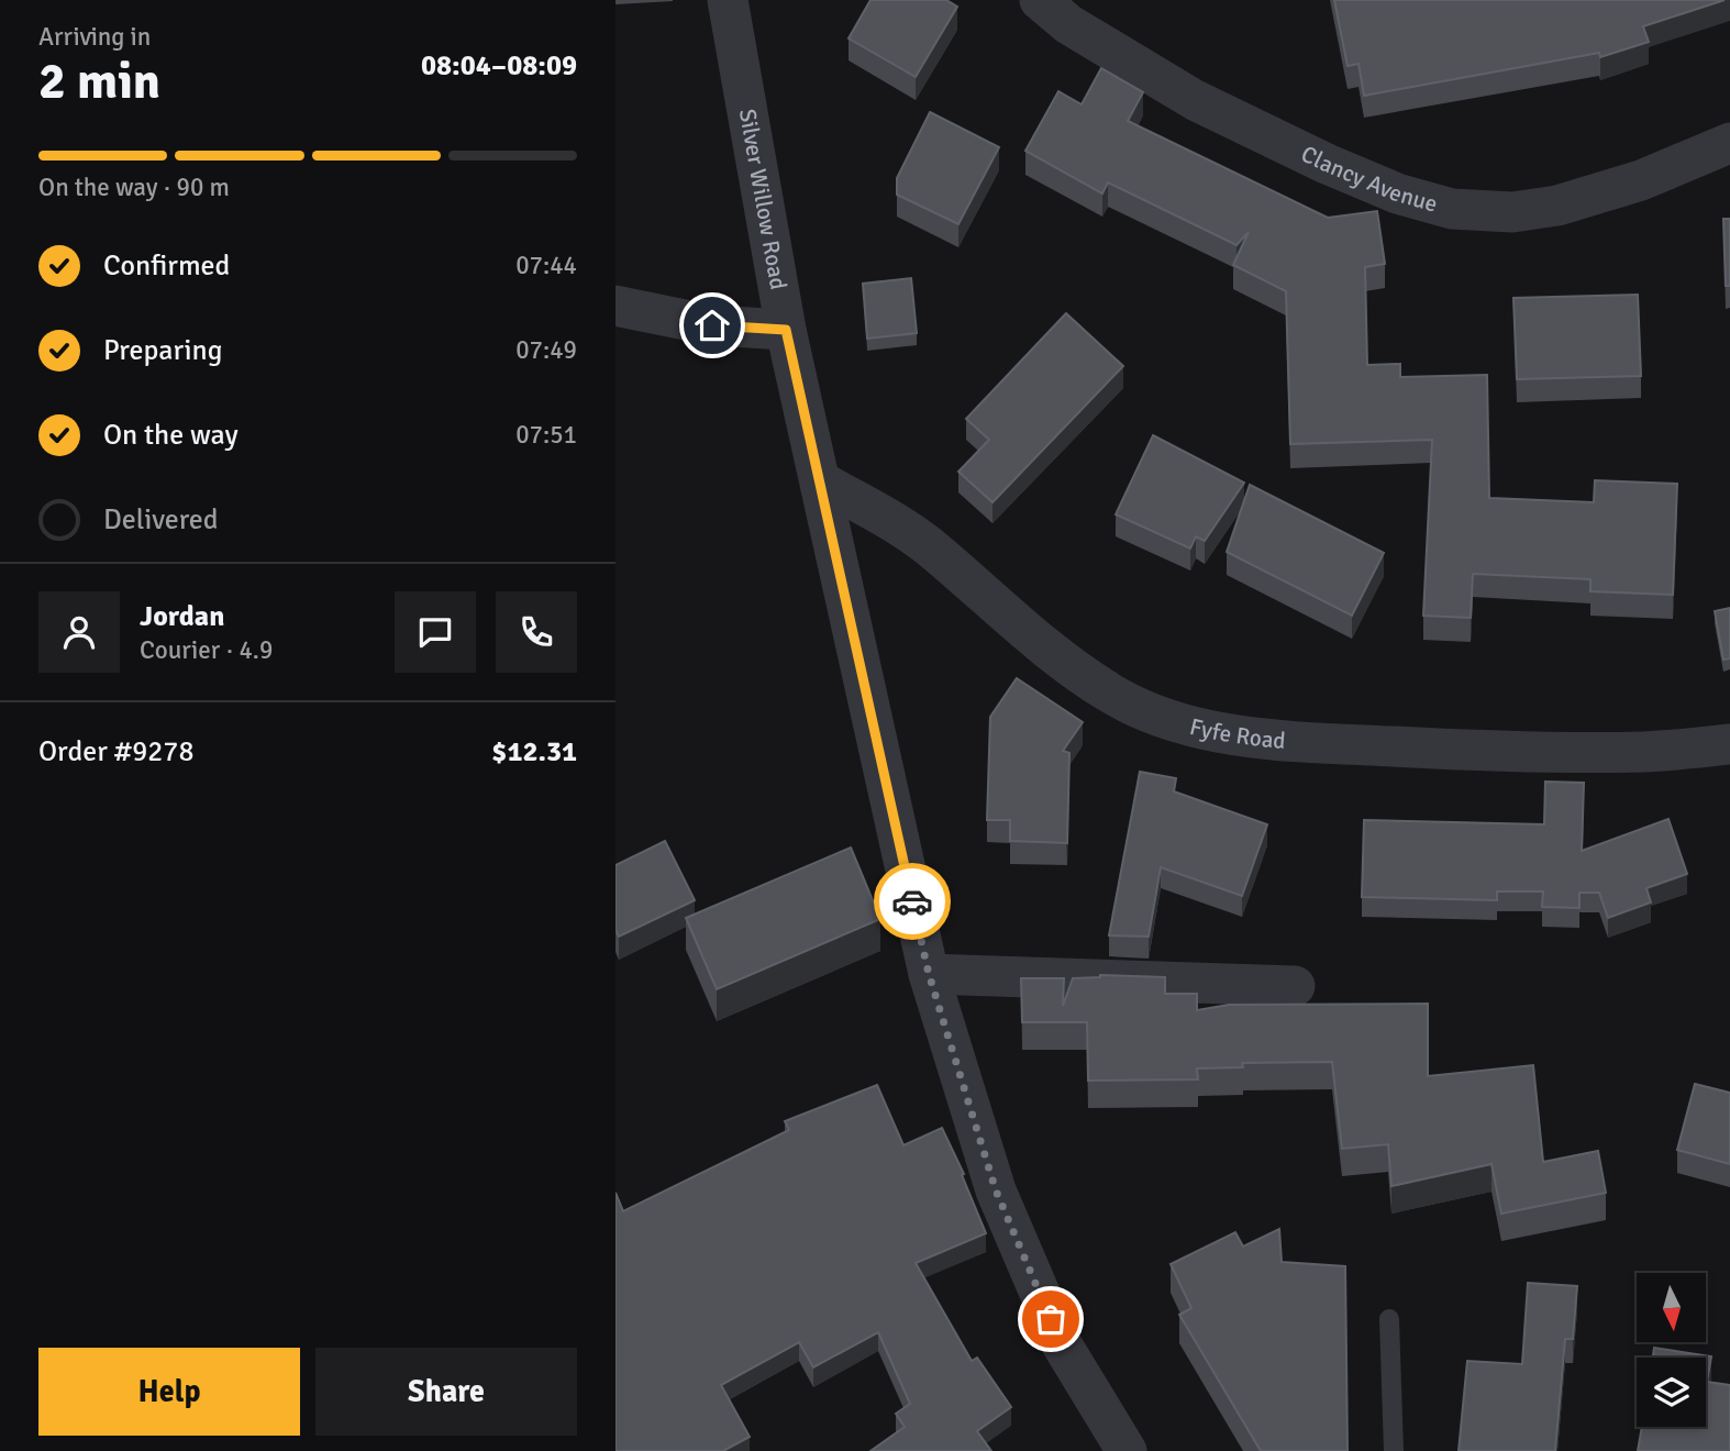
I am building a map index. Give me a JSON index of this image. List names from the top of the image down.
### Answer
{
  "streets": {
    "street": ["Clancy Avenue", "Silver Willow Road", "Fyfe Road"]
  },
  "crossings": [
    ["Silver Willow Road", "Fyfe Road"]
  ],
  "north": "bottom",
  "page": {
    "heading": ["2 min", "Arriving in", "08:04–08:09"],
    "panel": [
      "Jordan",
      "Courier · 4.9",
      "Order #9278",
      "$12.31"
    ],
    "bar": "On the way · 90 m",
    "list": [
      ["Confirmed", "07:44"],
      ["Preparing", "07:49"],
      ["On the way", "07:51"],
      "Delivered"
    ],
    "buttons": ["Help", "Share"]
  }
}
